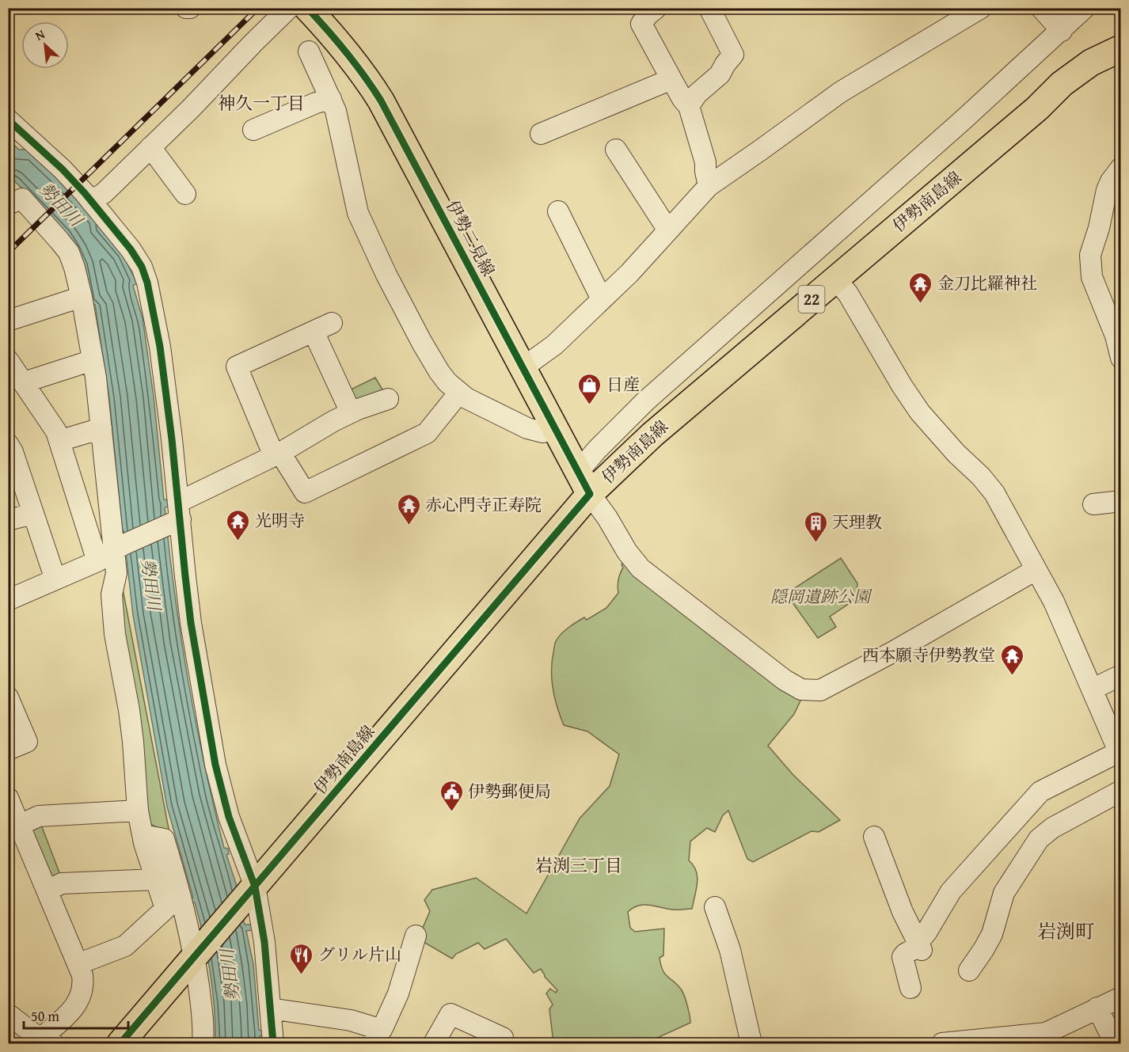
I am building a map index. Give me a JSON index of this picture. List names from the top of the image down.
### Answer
{
  "streets": {
    "main road": ["伊勢南島線", "伊勢二見線", "22"]
  },
  "crossings": [
    ["伊勢南島線", "伊勢二見線"]
  ],
  "districts": ["神久一丁目", "岩渕三丁目", "岩渕町"],
  "water": ["勢田川"],
  "parks": ["隠岡遺跡公園"],
  "places": {
    "temple": [
      "金刀比羅神社",
      "赤心門寺正寿院",
      "光明寺",
      "西本願寺伊勢教堂"
    ],
    "shop": ["日産"],
    "building": ["天理教"],
    "public building": ["伊勢郵便局"],
    "restaurant": ["グリル片山"]
  },
  "scale_bar": "50 m",
  "north": "top left"
}
